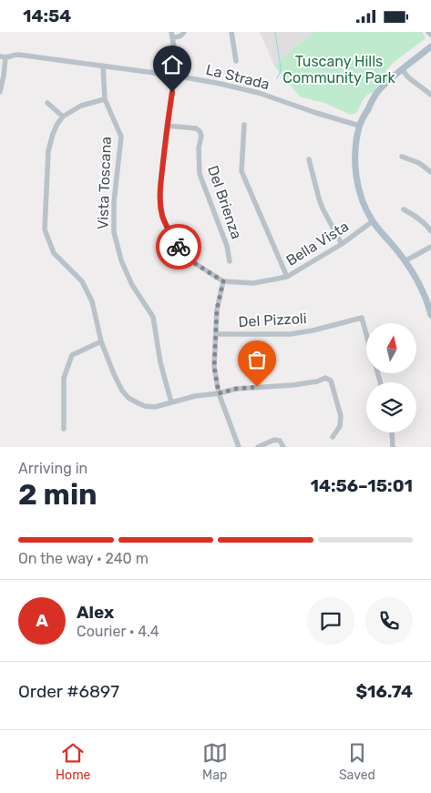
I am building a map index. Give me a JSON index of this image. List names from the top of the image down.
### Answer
{
  "streets": {
    "street": [
      "La Strada",
      "Vista Toscana",
      "Del Brienza",
      "Bella Vista",
      "Del Pizzoli"
    ]
  },
  "crossings": [
    ["La Strada", "Vista Toscana"],
    ["La Strada", "Bella Vista"],
    ["Del Brienza", "Bella Vista"]
  ],
  "parks": ["Tuscany Hills Community Park"],
  "north": "top",
  "page": {
    "status": "14:54",
    "heading": ["2 min", "Arriving in", "14:56–15:01"],
    "panel": [
      "Alex",
      "Courier · 4.4",
      "Order #6897",
      "$16.74"
    ],
    "bar": "On the way · 240 m",
    "round": "A",
    "tabs": ["Home", "Map", "Saved"]
  }
}
